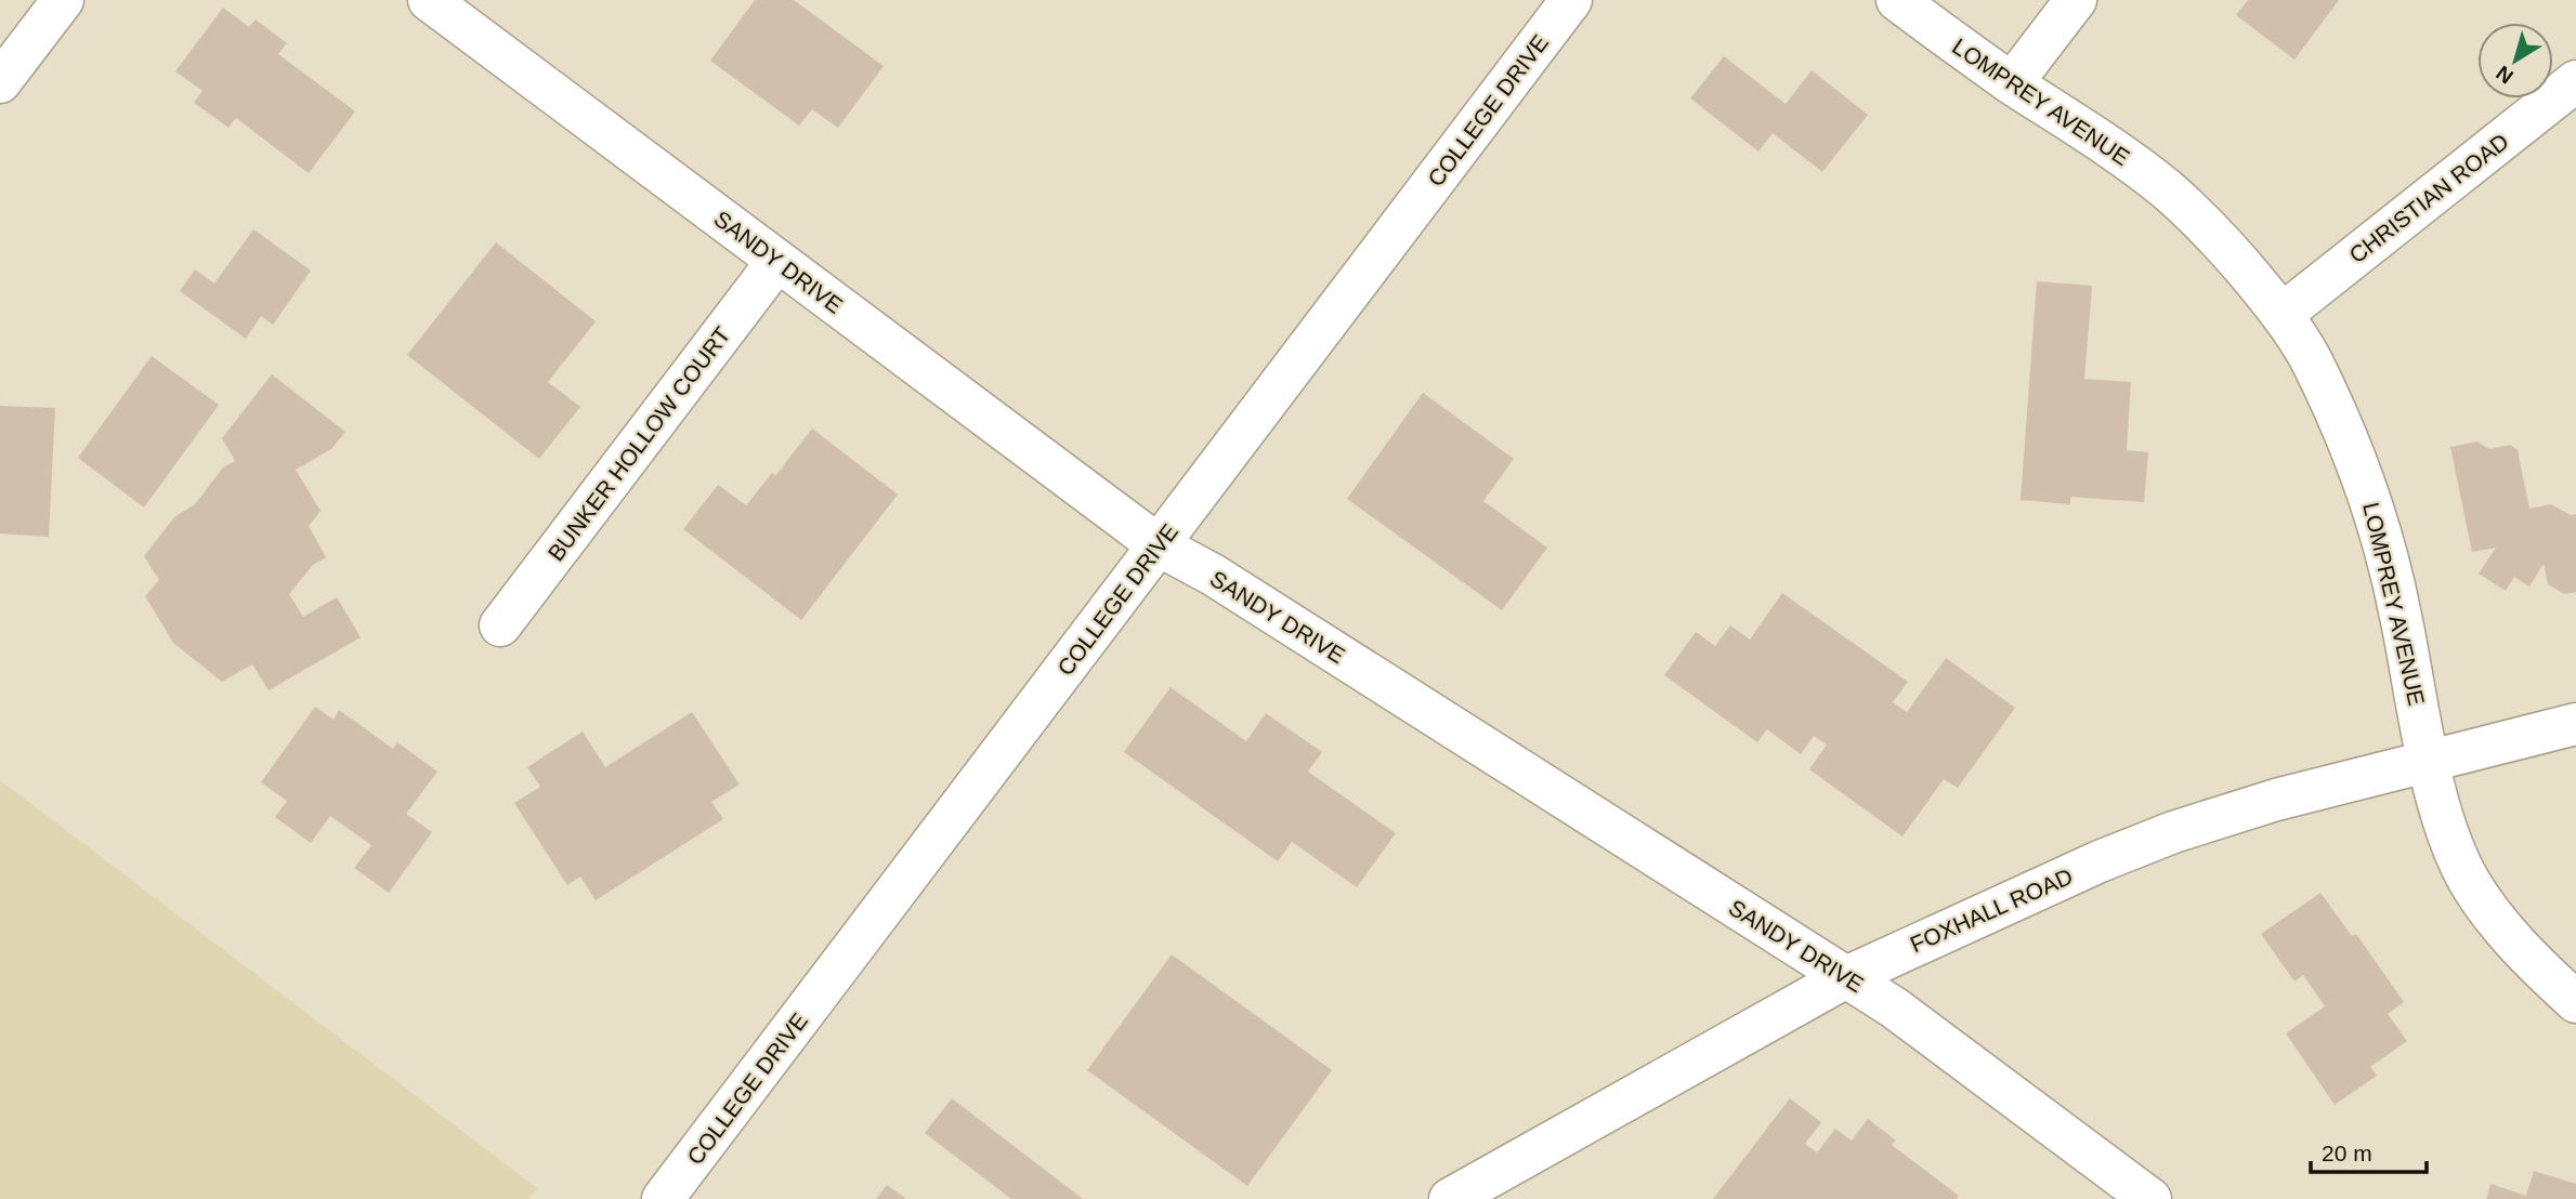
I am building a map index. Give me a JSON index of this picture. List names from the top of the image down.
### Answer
{
  "streets": {
    "street": [
      "LOMPREY AVENUE",
      "COLLEGE DRIVE",
      "CHRISTIAN ROAD",
      "SANDY DRIVE",
      "BUNKER HOLLOW COURT",
      "FOXHALL ROAD"
    ]
  },
  "crossings": [
    ["LOMPREY AVENUE", "CHRISTIAN ROAD"],
    ["LOMPREY AVENUE", "FOXHALL ROAD"],
    ["COLLEGE DRIVE", "SANDY DRIVE"],
    ["SANDY DRIVE", "BUNKER HOLLOW COURT"],
    ["SANDY DRIVE", "FOXHALL ROAD"]
  ],
  "scale_bar": "20 m",
  "north": "bottom left"
}
